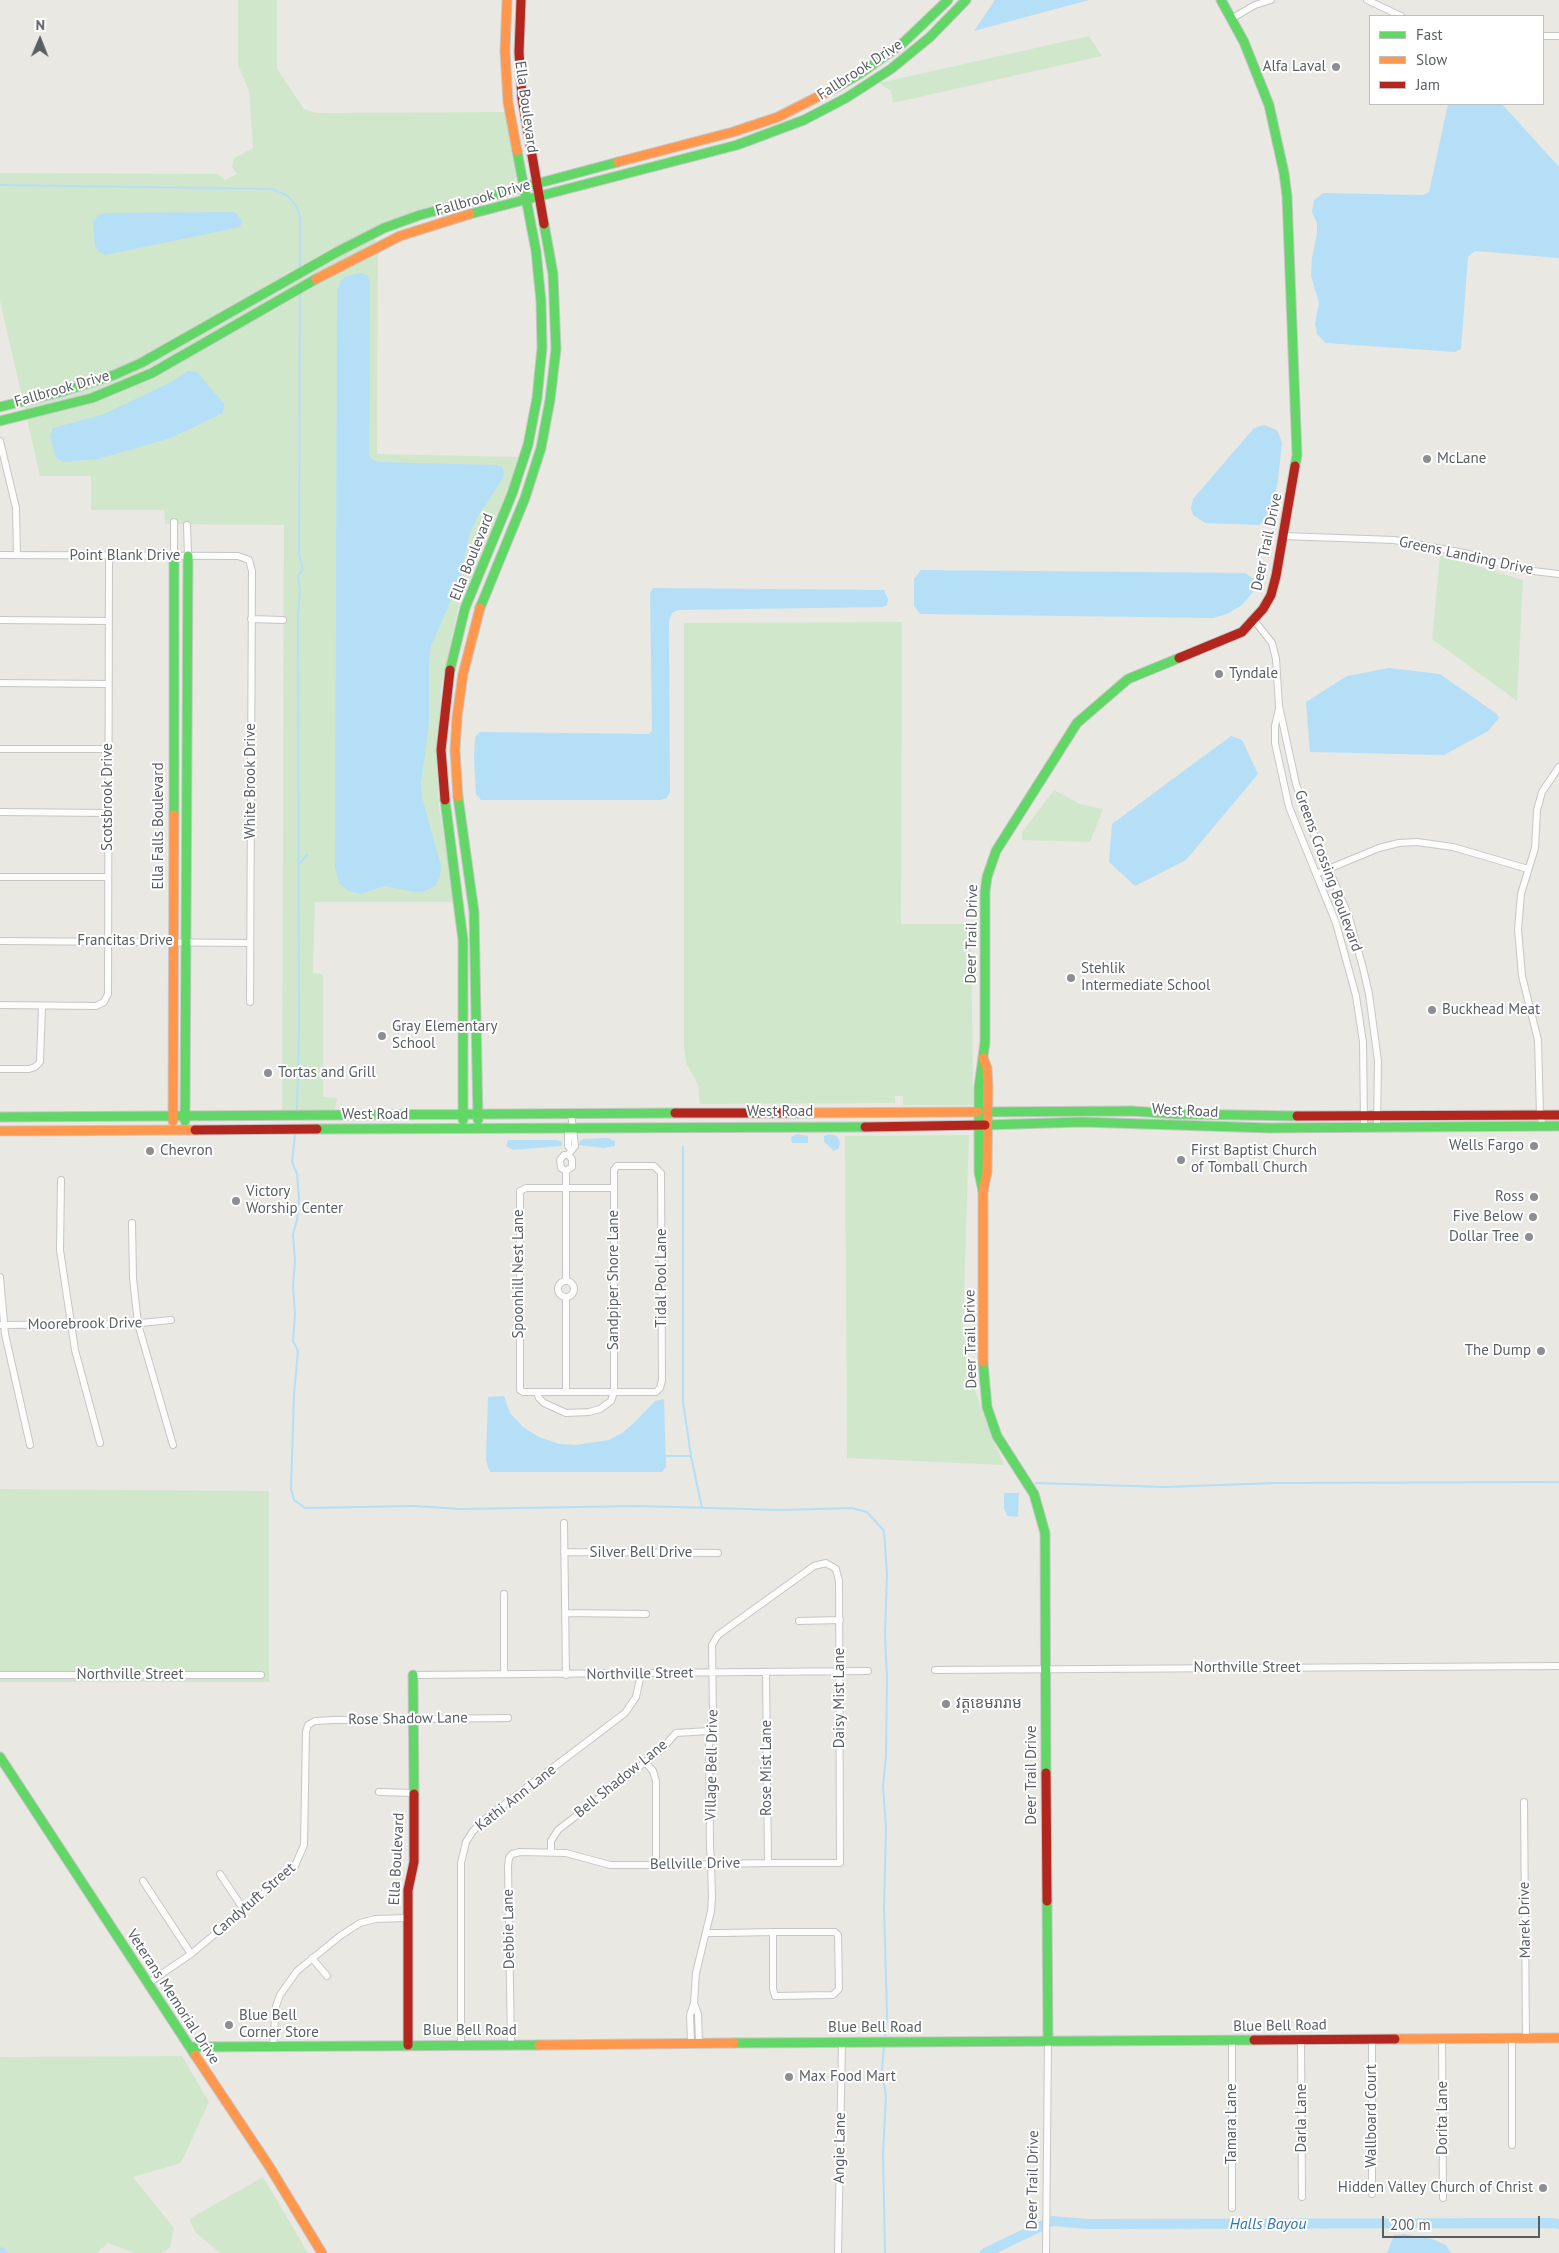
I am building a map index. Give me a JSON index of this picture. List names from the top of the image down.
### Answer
{
  "streets": {
    "main road": [
      "Fallbrook Drive",
      "Ella Boulevard",
      "Deer Trail Drive",
      "Ella Falls Boulevard",
      "West Road",
      "Veterans Memorial Drive",
      "Blue Bell Road"
    ],
    "street": [
      "Point Blank Drive",
      "Greens Landing Drive",
      "White Brook Drive",
      "Scotsbrook Drive",
      "Greens Crossing Boulevard",
      "Francitas Drive",
      "Spoonhill Nest Lane",
      "Tidal Pool Lane",
      "Sandpiper Shore Lane",
      "Moorebrook Drive",
      "Silver Bell Drive",
      "Northville Street",
      "Daisy Mist Lane",
      "Rose Shadow Lane",
      "Village Bell Drive",
      "Rose Mist Lane",
      "Bell Shadow Lane",
      "Kathi Ann Lane",
      "Bellville Drive",
      "Candytuft Street",
      "Marek Drive",
      "Debbie Lane",
      "Wallboard Court",
      "Darla Lane",
      "Dorita Lane",
      "Tamara Lane",
      "Angie Lane"
    ]
  },
  "crossings": [
    ["Fallbrook Drive", "Ella Boulevard"],
    ["Ella Boulevard", "West Road"],
    ["Ella Boulevard", "Northville Street"],
    ["Ella Boulevard", "Rose Shadow Lane"],
    ["Ella Boulevard", "Blue Bell Road"],
    ["Deer Trail Drive", "Greens Landing Drive"],
    ["Deer Trail Drive", "Greens Crossing Boulevard"],
    ["Deer Trail Drive", "West Road"],
    ["Deer Trail Drive", "Northville Street"],
    ["Deer Trail Drive", "Blue Bell Road"],
    ["Point Blank Drive", "White Brook Drive"],
    ["Point Blank Drive", "Scotsbrook Drive"],
    ["Point Blank Drive", "Ella Falls Boulevard"],
    ["White Brook Drive", "Francitas Drive"],
    ["Scotsbrook Drive", "Francitas Drive"],
    ["Ella Falls Boulevard", "Francitas Drive"],
    ["Ella Falls Boulevard", "West Road"],
    ["Greens Crossing Boulevard", "West Road"],
    ["Spoonhill Nest Lane", "Sandpiper Shore Lane"],
    ["Tidal Pool Lane", "Sandpiper Shore Lane"],
    ["Northville Street", "Daisy Mist Lane"],
    ["Northville Street", "Village Bell Drive"],
    ["Northville Street", "Rose Mist Lane"],
    ["Northville Street", "Kathi Ann Lane"],
    ["Daisy Mist Lane", "Village Bell Drive"],
    ["Daisy Mist Lane", "Bellville Drive"],
    ["Rose Shadow Lane", "Candytuft Street"],
    ["Village Bell Drive", "Bell Shadow Lane"],
    ["Village Bell Drive", "Bellville Drive"],
    ["Village Bell Drive", "Blue Bell Road"],
    ["Rose Mist Lane", "Bellville Drive"],
    ["Bell Shadow Lane", "Bellville Drive"],
    ["Bell Shadow Lane", "Debbie Lane"],
    ["Kathi Ann Lane", "Blue Bell Road"],
    ["Bellville Drive", "Debbie Lane"],
    ["Candytuft Street", "Veterans Memorial Drive"],
    ["Marek Drive", "Blue Bell Road"],
    ["Debbie Lane", "Blue Bell Road"],
    ["Veterans Memorial Drive", "Blue Bell Road"],
    ["Blue Bell Road", "Wallboard Court"],
    ["Blue Bell Road", "Darla Lane"],
    ["Blue Bell Road", "Dorita Lane"],
    ["Blue Bell Road", "Tamara Lane"],
    ["Blue Bell Road", "Angie Lane"]
  ],
  "water": ["Halls Bayou"],
  "places": [
    "Alfa Laval",
    "McLane",
    "Tyndale",
    "Stehlik Intermediate School",
    "Buckhead Meat",
    "Gray Elementary School",
    "Tortas and Grill",
    "Wells Fargo",
    "Chevron",
    "First Baptist Church of Tomball Church",
    "Ross",
    "Victory Worship Center",
    "Five Below",
    "Dollar Tree",
    "The Dump",
    "វត្តខេមរារាម",
    "Blue Bell Corner Store",
    "Max Food Mart",
    "Hidden Valley Church of Christ"
  ],
  "legend": ["Fast", "Slow", "Jam"],
  "scale_bar": "200 m",
  "north": "top"
}
